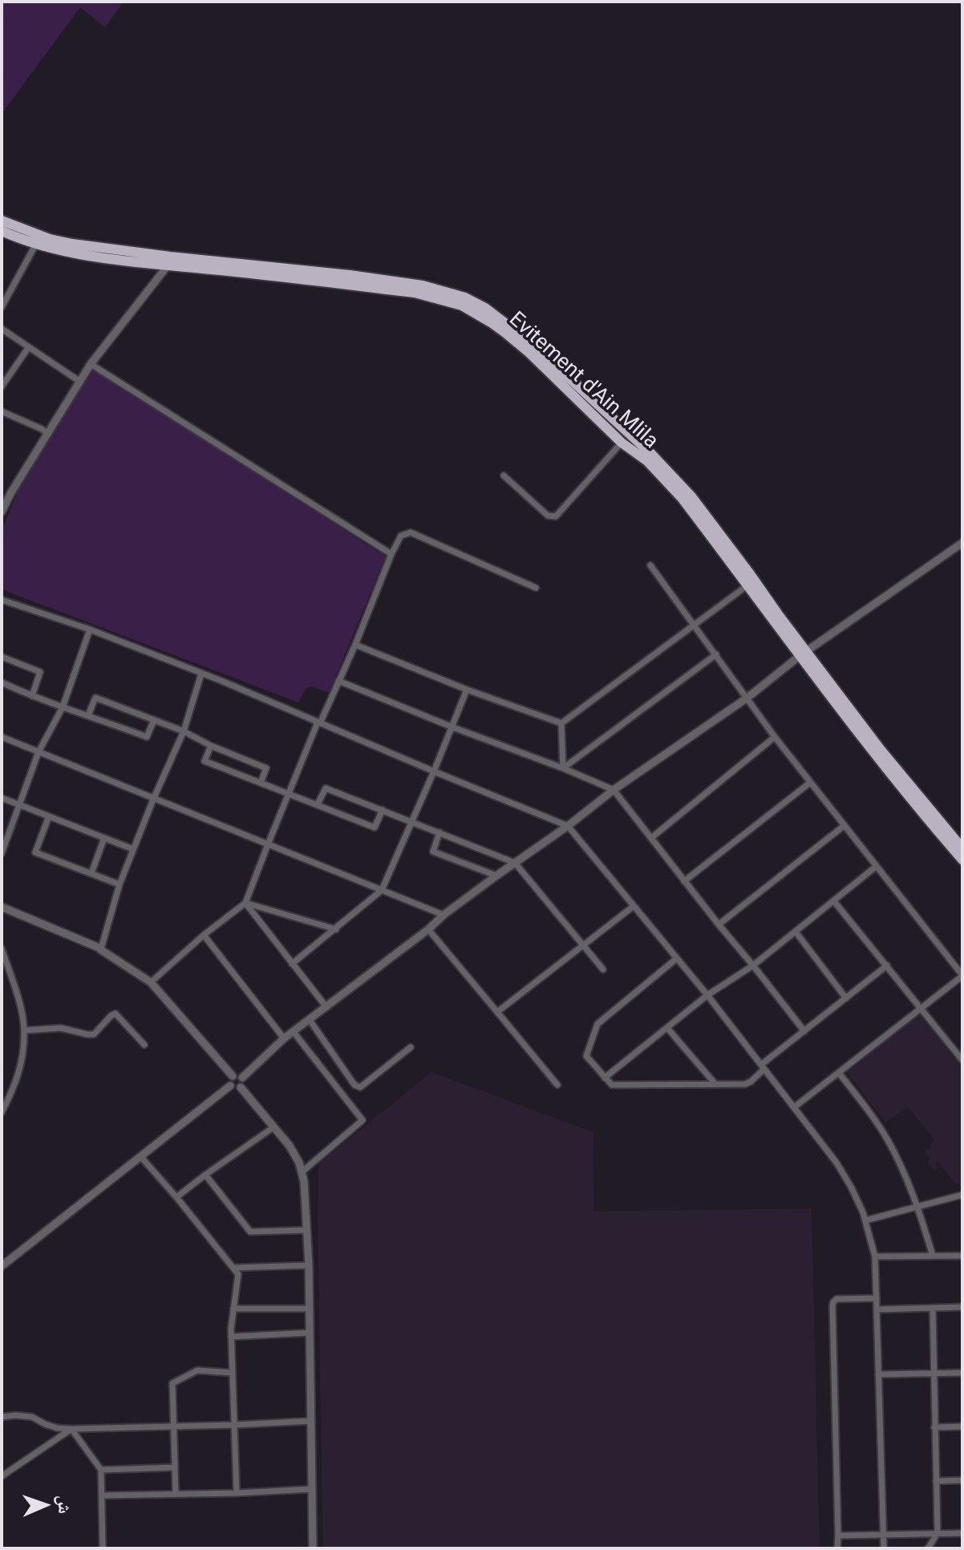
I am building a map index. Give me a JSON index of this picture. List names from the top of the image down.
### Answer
{
  "streets": {
    "highway": ["Evitement d'Ain Mlila"]
  },
  "north": "right"
}
